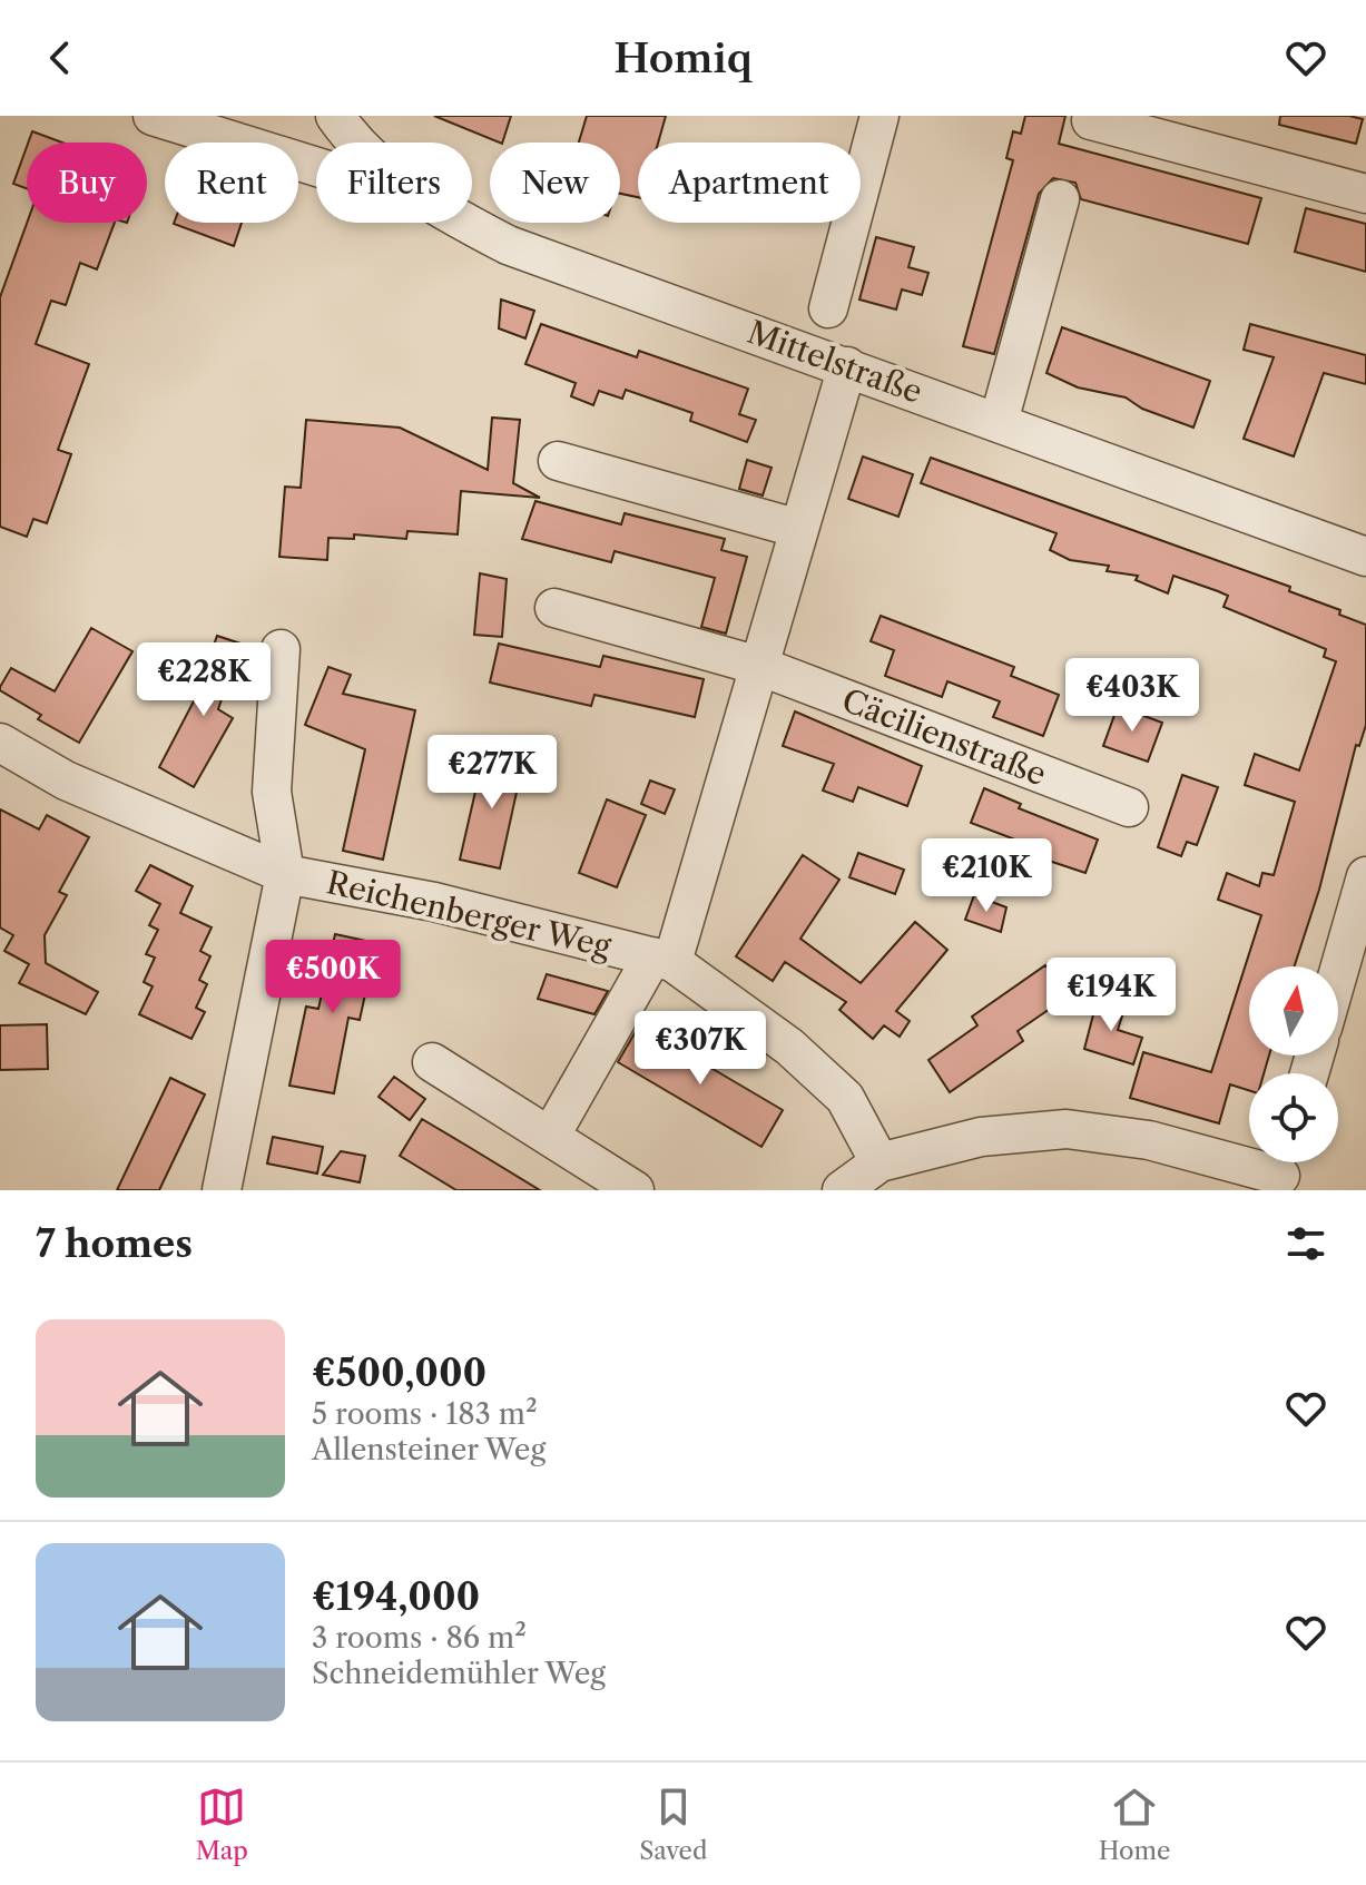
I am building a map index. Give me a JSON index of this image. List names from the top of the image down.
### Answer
{
  "streets": {
    "street": ["Mittelstraße", "Cäcilienstraße", "Reichenberger Weg"]
  },
  "north": "top",
  "page": {
    "header": "Homiq",
    "chip": [
      "Buy",
      "Rent",
      "Filters",
      "New",
      "Apartment"
    ],
    "price": [
      "€228K",
      "€403K",
      "€277K",
      "€210K",
      "€500K",
      "€194K",
      "€307K"
    ],
    "heading": "7 homes",
    "list": [
      {
        "name": "€500,000",
        "note": "5 rooms · 183 m² · Allensteiner Weg"
      },
      {
        "name": "€194,000",
        "note": "3 rooms · 86 m² · Schneidemühler Weg"
      }
    ],
    "tabs": ["Map", "Saved", "Home"]
  }
}
